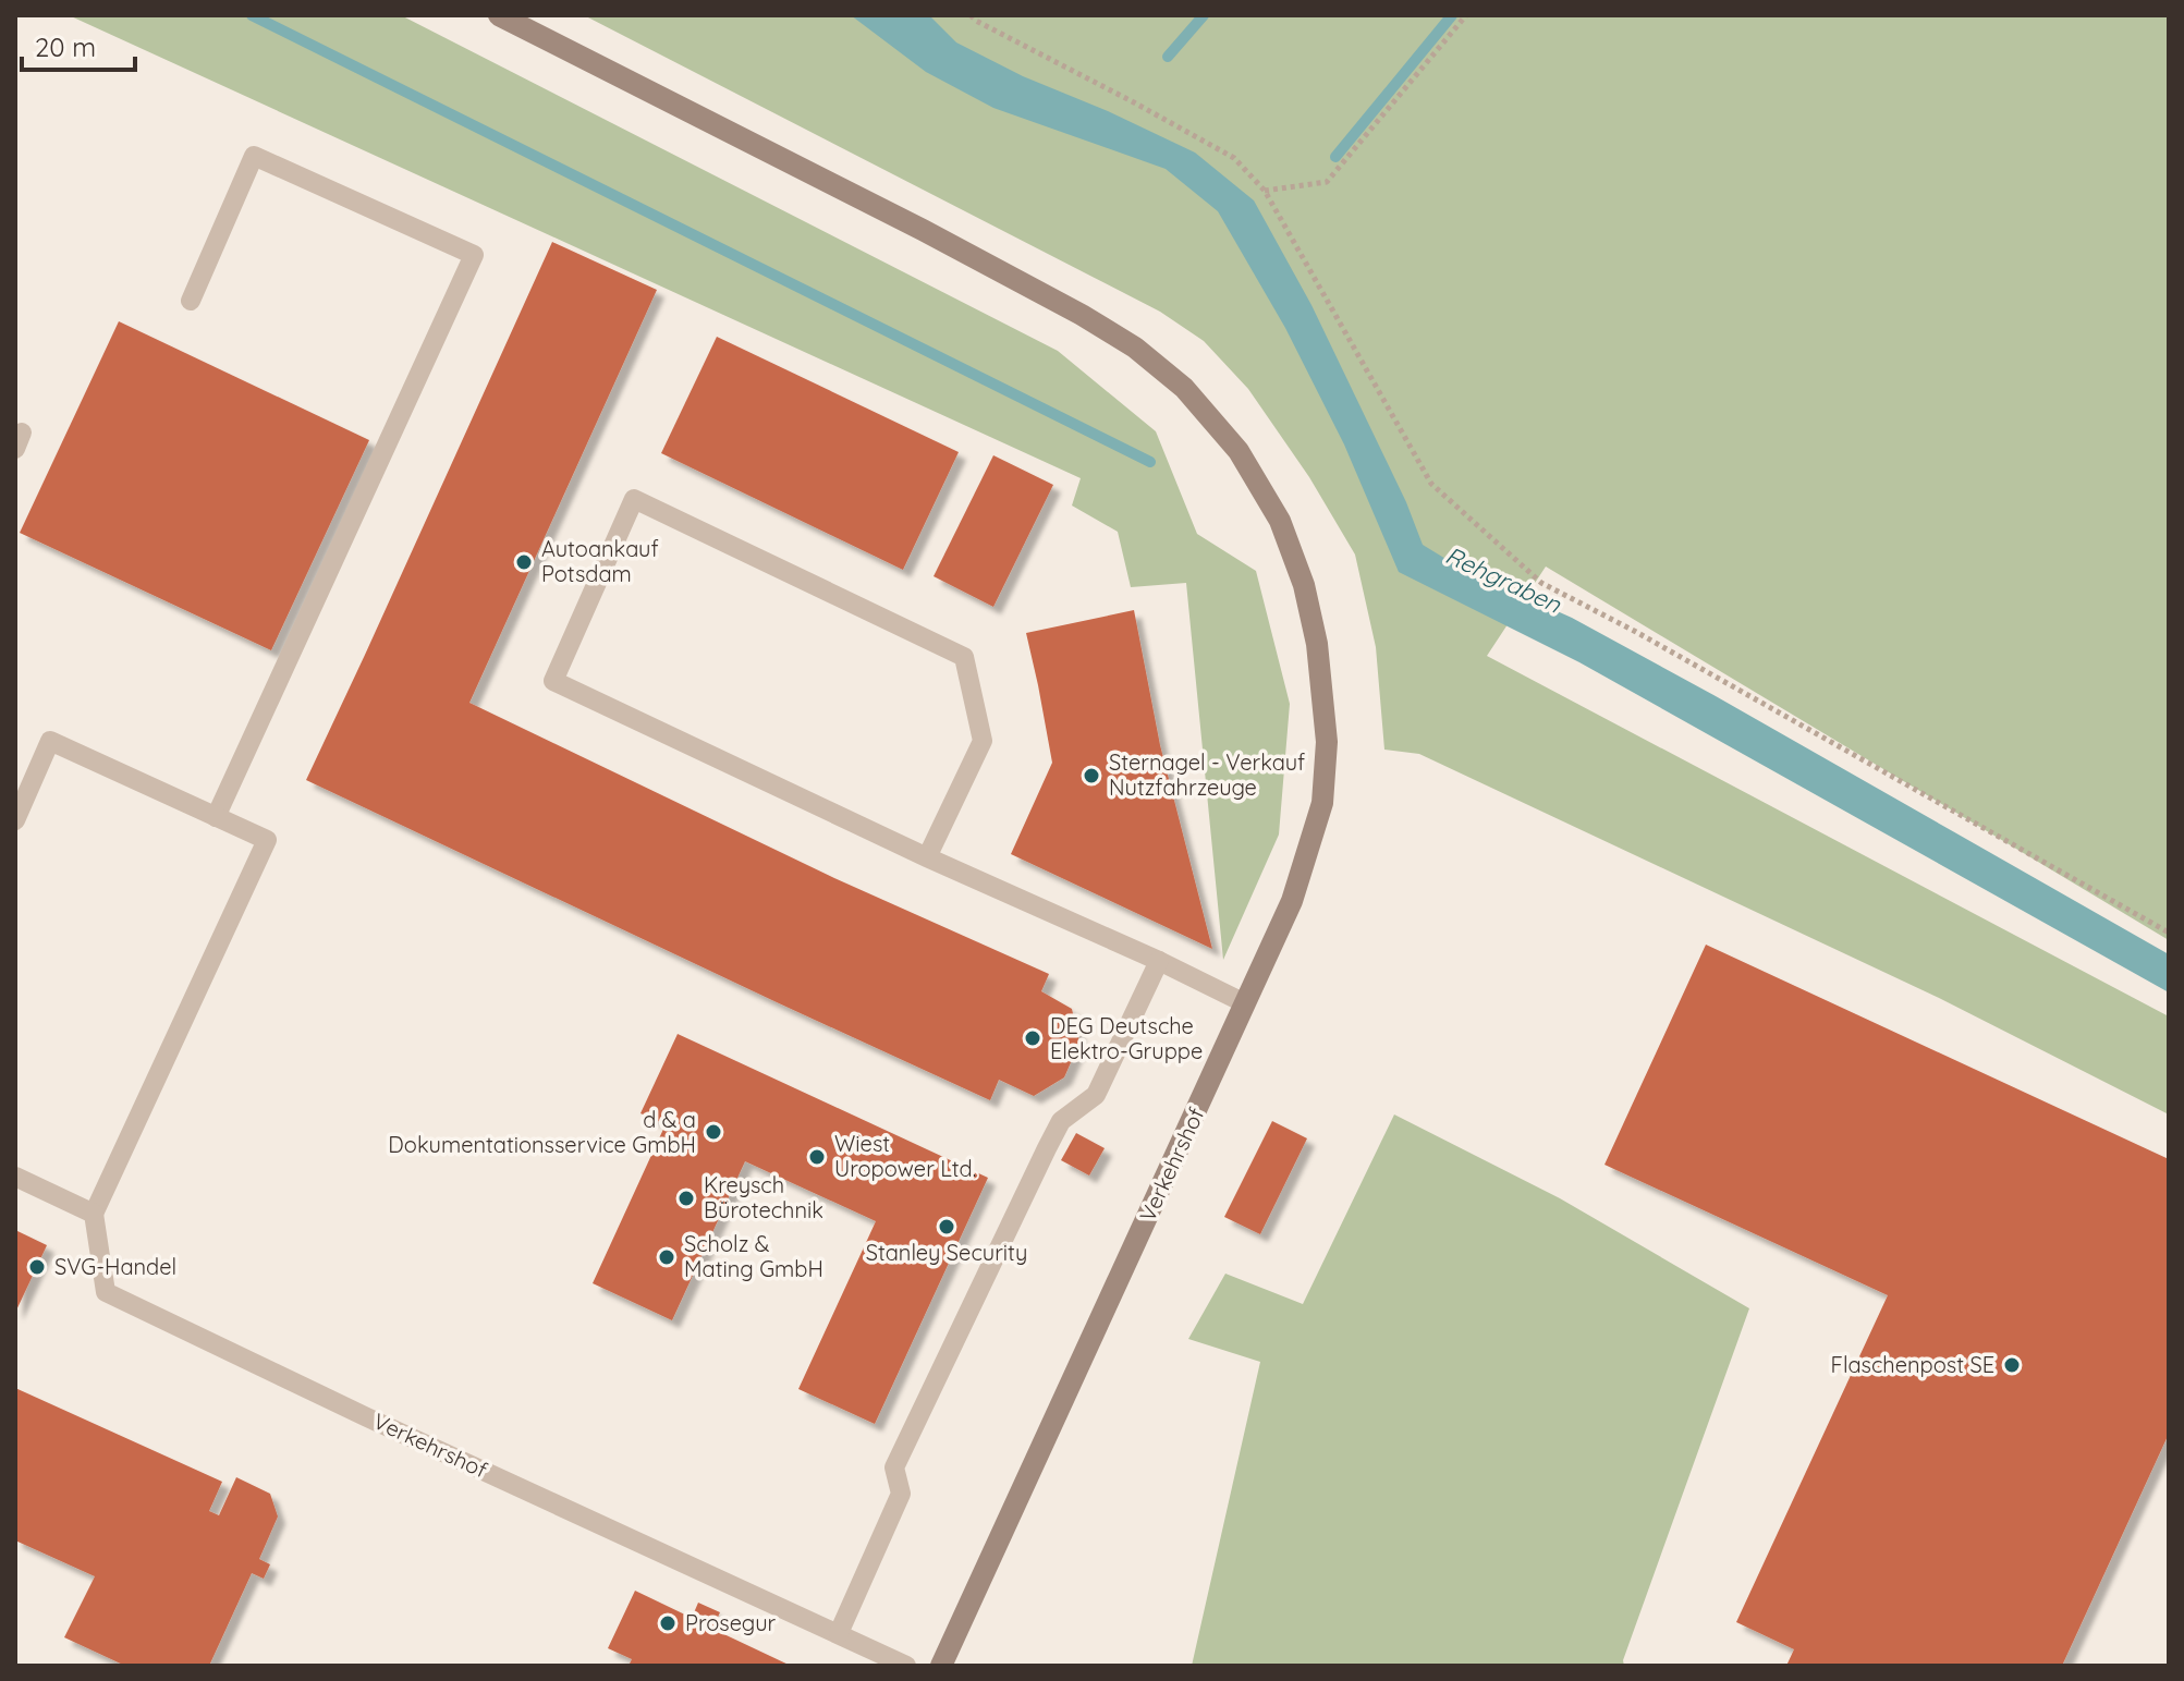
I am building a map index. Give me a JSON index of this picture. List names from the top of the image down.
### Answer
{
  "streets": {
    "main road": ["Verkehrshof"]
  },
  "water": ["Rehgraben"],
  "places": [
    "Autoankauf Potsdam",
    "Sternagel - Verkauf Nutzfahrzeuge",
    "DEG Deutsche Elektro-Gruppe",
    "d & a Dokumentationsservice GmbH",
    "Wiest Uropower Ltd.",
    "Kreysch Bürotechnik",
    "Stanley Security",
    "Scholz & Mating GmbH",
    "SVG-Handel",
    "Flaschenpost SE",
    "Prosegur"
  ],
  "scale_bar": "20 m"
}
